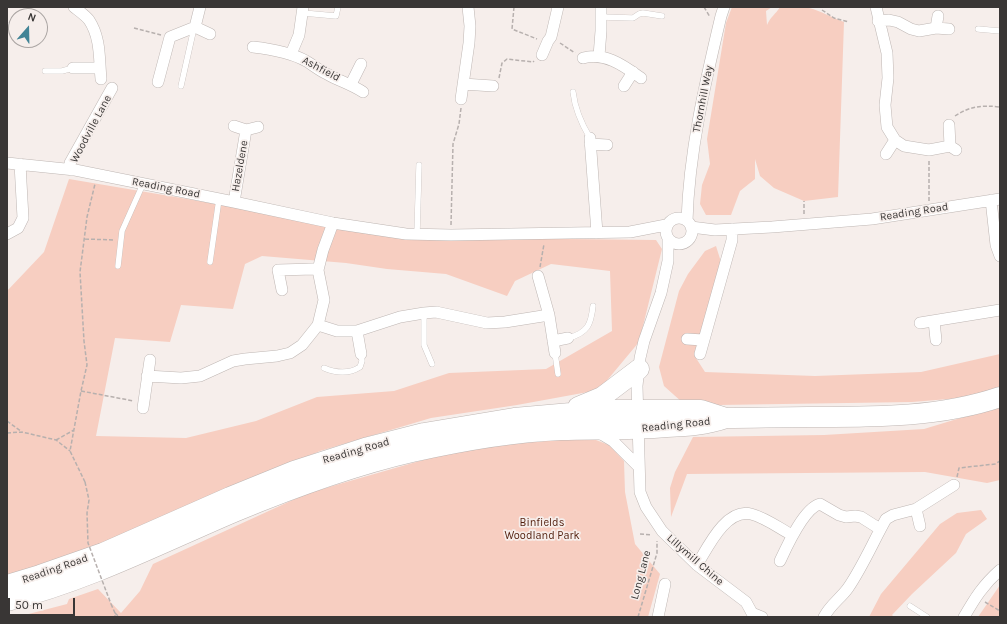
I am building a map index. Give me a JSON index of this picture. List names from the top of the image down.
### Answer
{
  "streets": {
    "highway": ["Reading Road"],
    "street": [
      "Ashfield",
      "Thornhill Way",
      "Woodville Lane",
      "Hazeldene",
      "Lillymill Chine"
    ],
    "path": ["Long Lane"]
  },
  "crossings": [
    ["Thornhill Way", "Reading Road"],
    ["Thornhill Way", "Lillymill Chine"],
    ["Woodville Lane", "Reading Road"],
    ["Hazeldene", "Reading Road"],
    ["Reading Road", "Lillymill Chine"]
  ],
  "parks": ["Binfields Woodland Park"],
  "scale_bar": "50 m",
  "north": "top"
}
